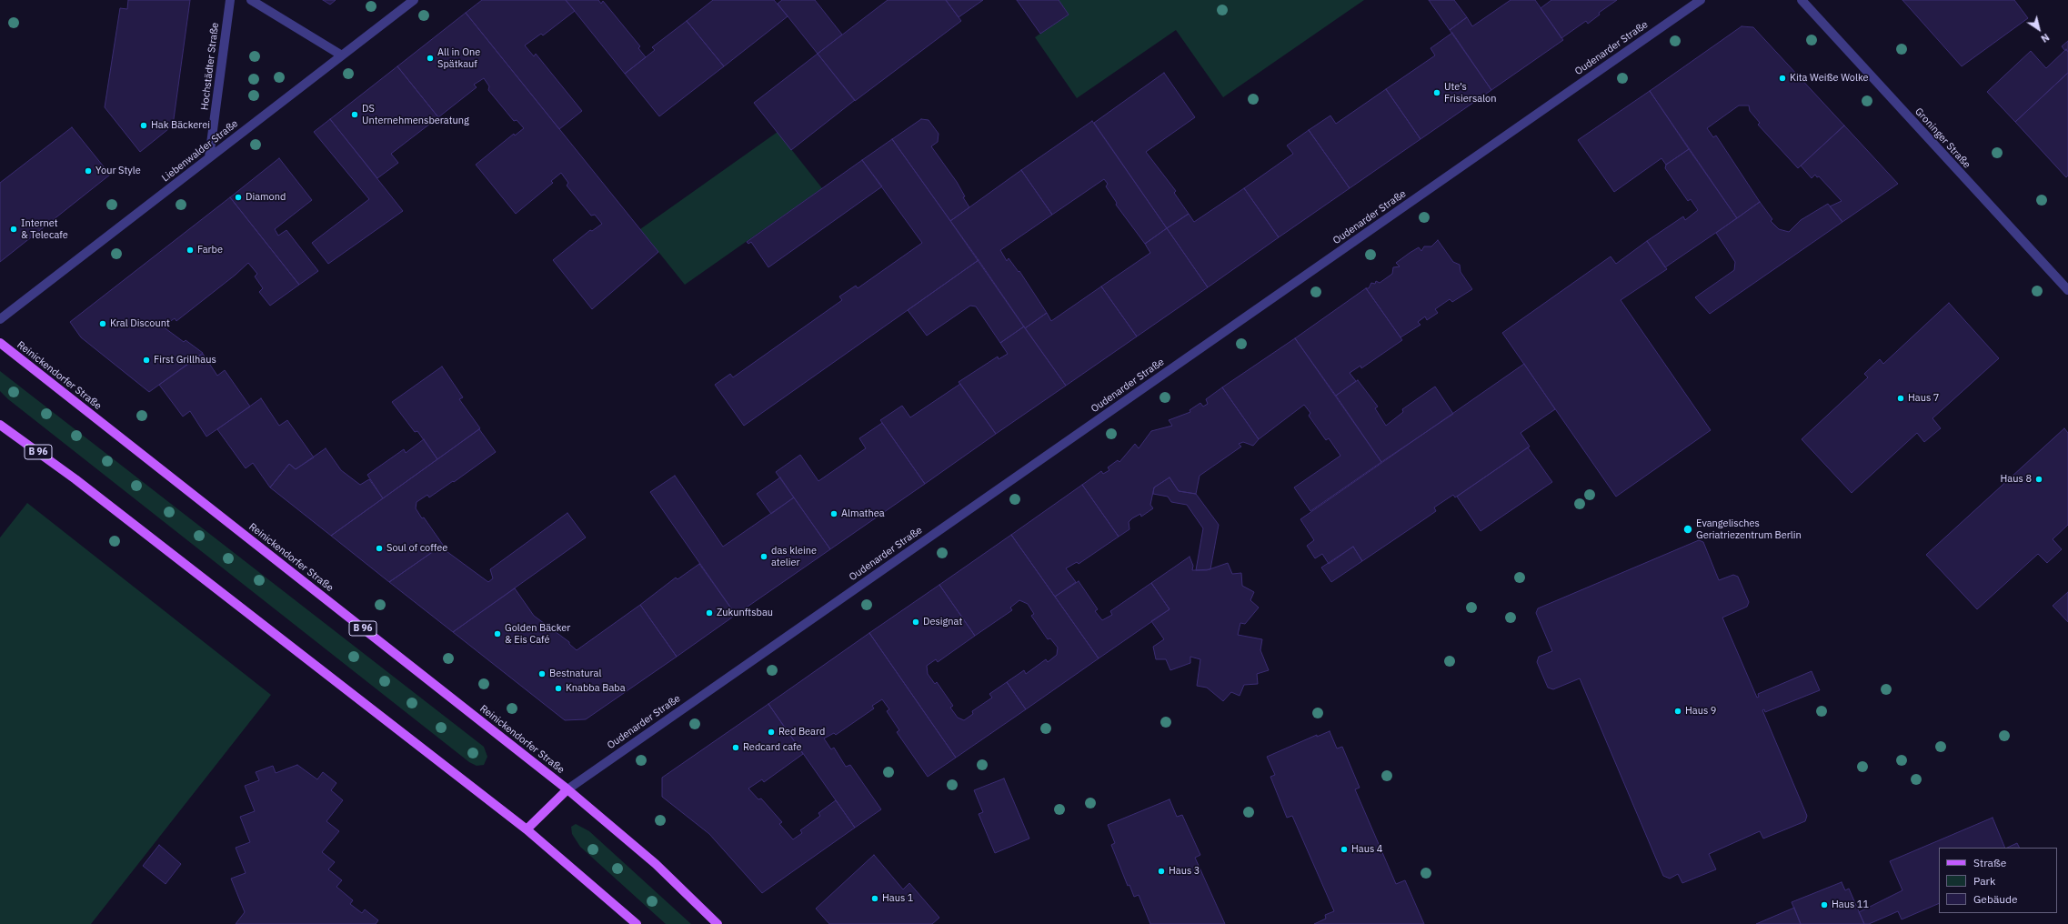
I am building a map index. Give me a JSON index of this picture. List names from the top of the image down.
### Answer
{
  "streets": {
    "main road": ["Reinickendorfer Straße", "B 96"],
    "street": [
      "Oudenarder Straße",
      "Hochstädter Straße",
      "Groninger Straße",
      "Liebenwalder Straße"
    ]
  },
  "crossings": [
    ["Oudenarder Straße", "Reinickendorfer Straße"],
    ["Hochstädter Straße", "Liebenwalder Straße"]
  ],
  "places": [
    "All in One Spätkauf",
    "Kita Weiße Wolke",
    "Ute’s Frisiersalon",
    "DS Unternehmensberatung",
    "Hak Bäckerei",
    "Your Style",
    "Diamond",
    "Internet & Telecafe",
    "Farbe",
    "Kral Discount",
    "First Grillhaus",
    "Haus 7",
    "Haus 8",
    "Almathea",
    "Evangelisches Geriatriezentrum Berlin",
    "Soul of coffee",
    "das kleine atelier",
    "Zukunftsbau",
    "Designat",
    "Golden Bäcker & Eis Café",
    "Bestnatural",
    "Knabba Baba",
    "Haus 9",
    "Red Beard",
    "Redcard cafe",
    "Haus 4",
    "Haus 3",
    "Haus 1",
    "Haus 11"
  ],
  "legend": ["Straße", "Park", "Gebäude"],
  "north": "bottom right"
}
